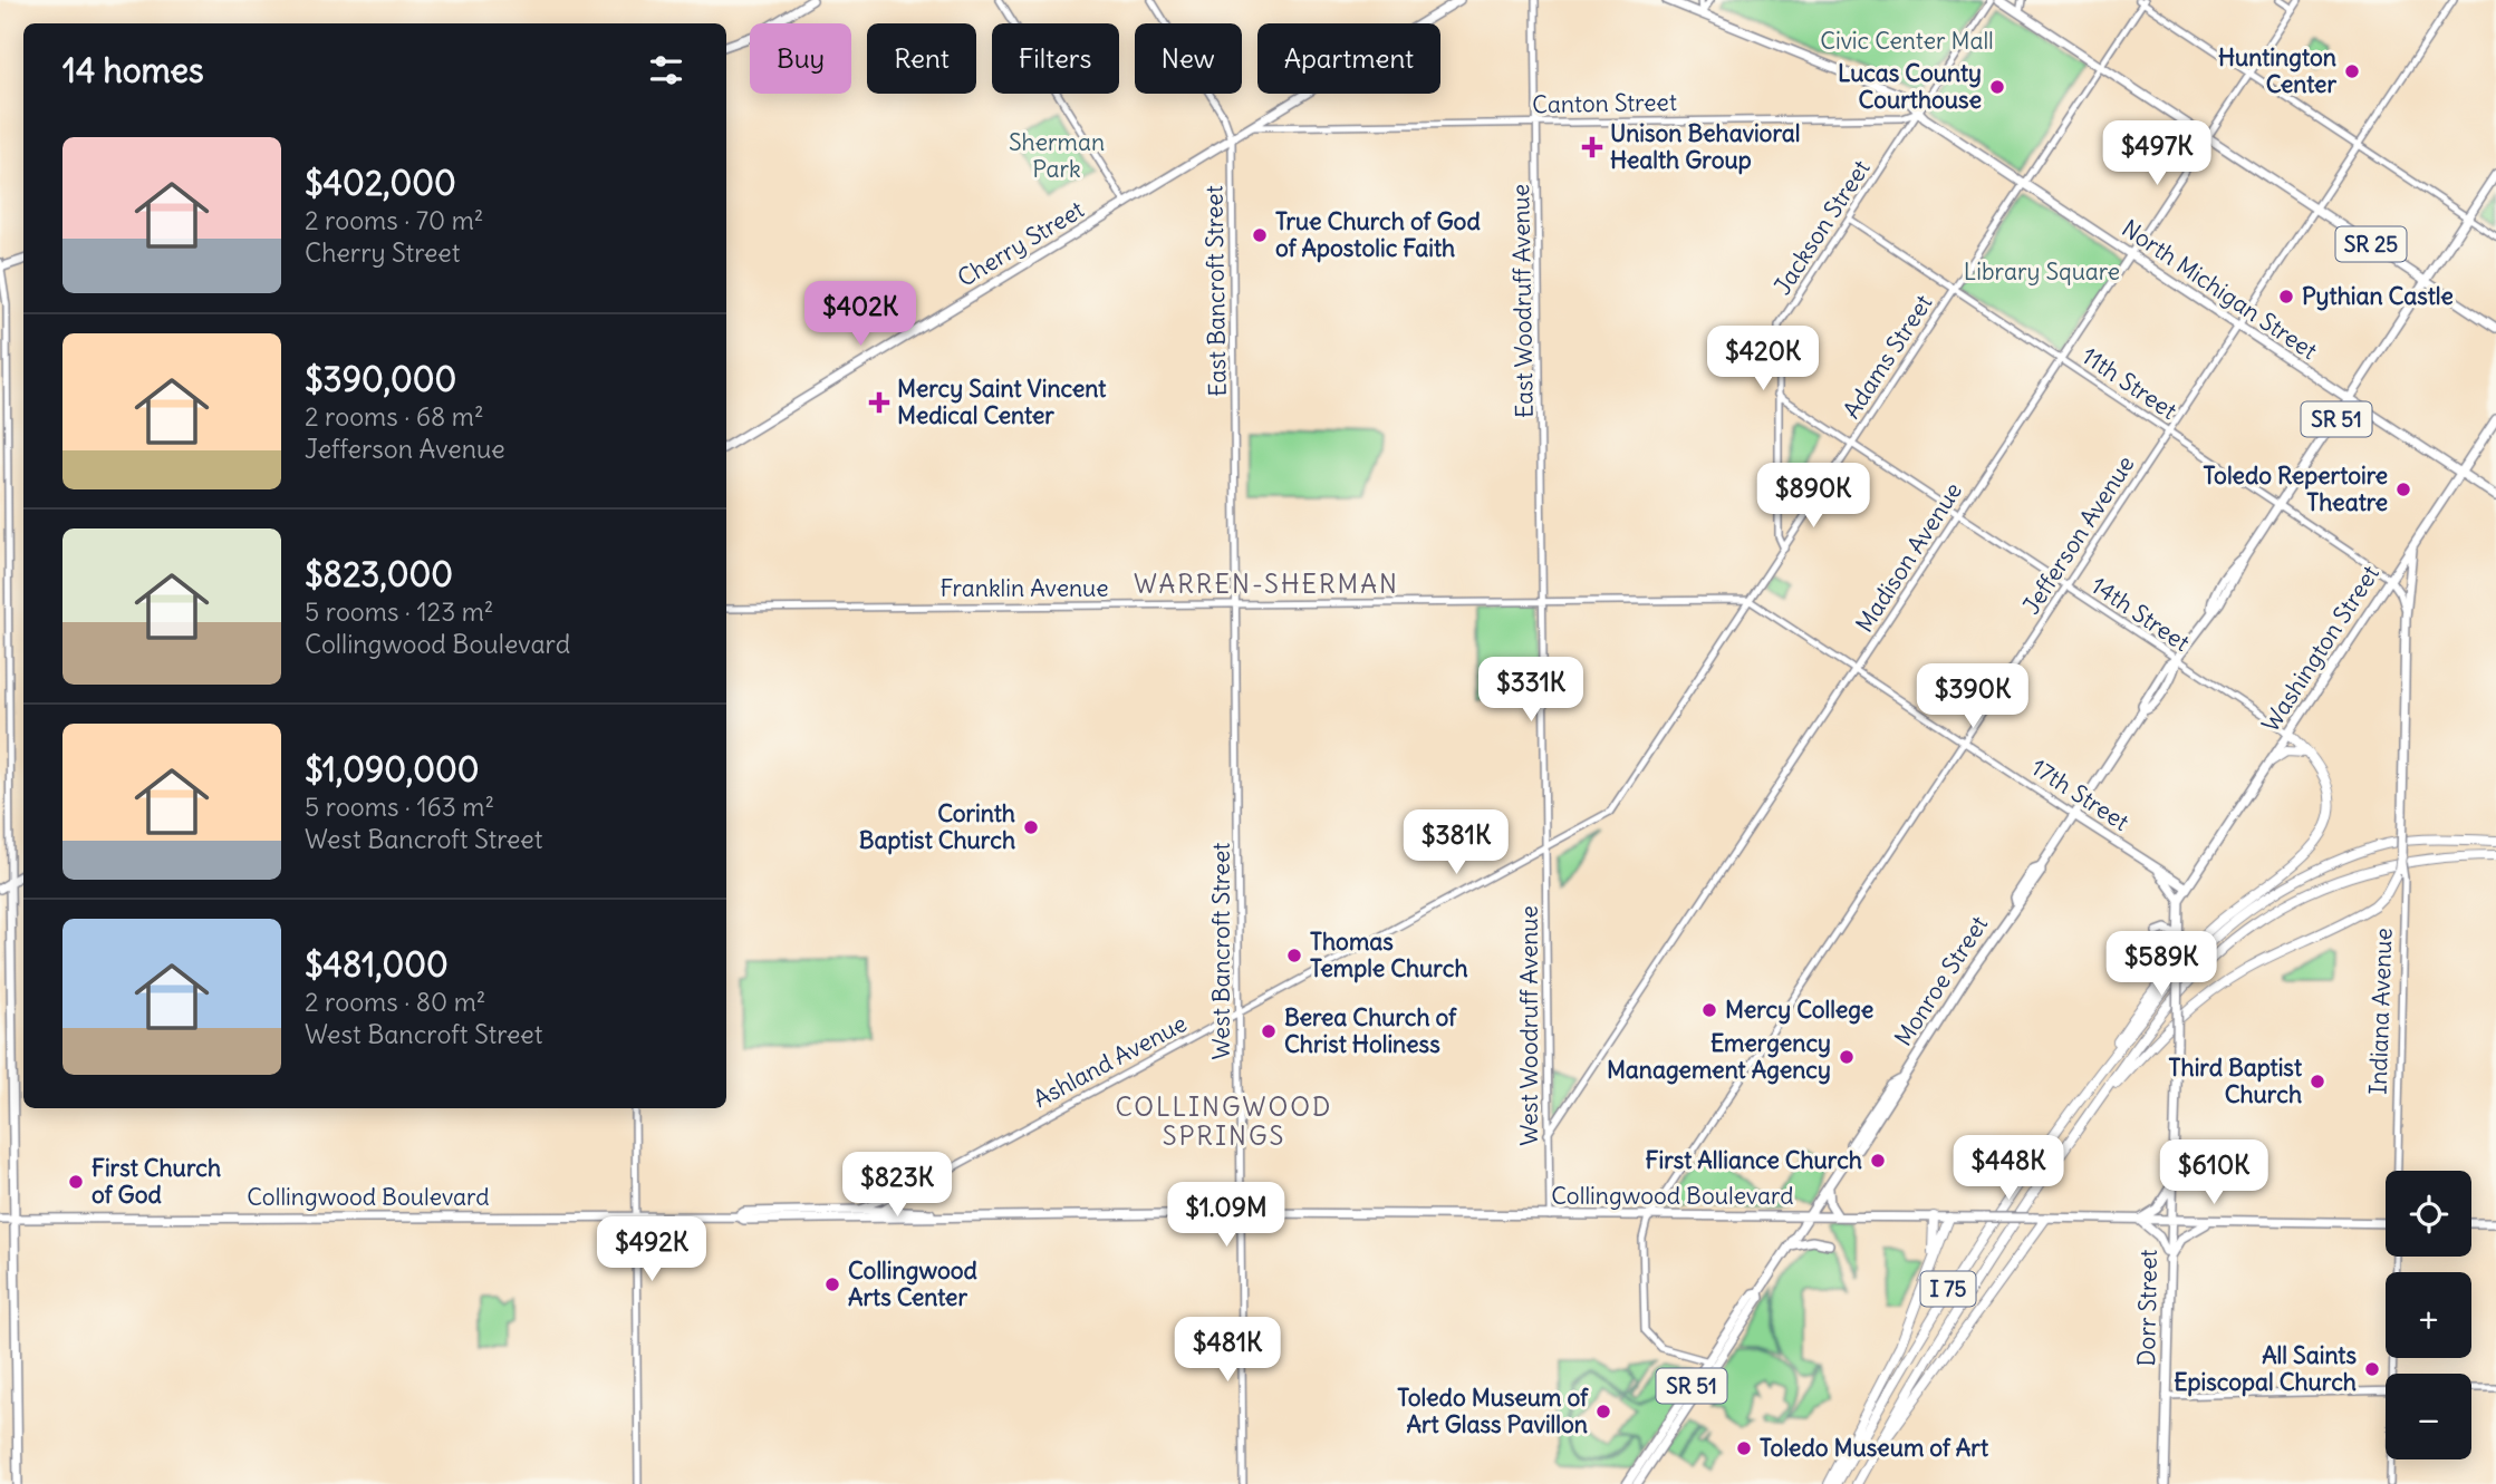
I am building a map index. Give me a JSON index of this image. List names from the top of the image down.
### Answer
{
  "streets": {
    "highway": ["I 75"],
    "main road": [
      "Cherry Street",
      "SR 25",
      "North Michigan Street",
      "SR 51",
      "Washington Street",
      "17th Street",
      "Monroe Street",
      "Collingwood Boulevard",
      "Dorr Street"
    ],
    "street": [
      "Canton Street",
      "Jackson Street",
      "East Bancroft Street",
      "East Woodruff Avenue",
      "Adams Street",
      "11th Street",
      "Jefferson Avenue",
      "Madison Avenue",
      "Franklin Avenue",
      "14th Street",
      "West Bancroft Street",
      "Indiana Avenue",
      "West Woodruff Avenue",
      "Ashland Avenue"
    ]
  },
  "crossings": [
    ["Canton Street", "Jackson Street"],
    ["Canton Street", "Cherry Street"],
    ["Canton Street", "North Michigan Street"],
    ["Canton Street", "East Woodruff Avenue"],
    ["Jackson Street", "North Michigan Street"],
    ["Jackson Street", "Adams Street"],
    ["Jackson Street", "11th Street"],
    ["Jackson Street", "14th Street"],
    ["Cherry Street", "East Bancroft Street"],
    ["SR 25", "Adams Street"],
    ["SR 25", "Jefferson Avenue"],
    ["SR 25", "Madison Avenue"],
    ["SR 25", "Monroe Street"],
    ["North Michigan Street", "Adams Street"],
    ["North Michigan Street", "Jefferson Avenue"],
    ["North Michigan Street", "Madison Avenue"],
    ["North Michigan Street", "Washington Street"],
    ["North Michigan Street", "Monroe Street"],
    ["East Bancroft Street", "Franklin Avenue"],
    ["East Bancroft Street", "West Bancroft Street"],
    ["East Woodruff Avenue", "Franklin Avenue"],
    ["East Woodruff Avenue", "West Woodruff Avenue"],
    ["Adams Street", "11th Street"],
    ["Adams Street", "Franklin Avenue"],
    ["Adams Street", "14th Street"],
    ["Adams Street", "17th Street"],
    ["Adams Street", "Ashland Avenue"],
    ["11th Street", "Jefferson Avenue"],
    ["11th Street", "Madison Avenue"],
    ["11th Street", "Washington Street"],
    ["11th Street", "Monroe Street"],
    ["Jefferson Avenue", "14th Street"],
    ["Jefferson Avenue", "17th Street"],
    ["Jefferson Avenue", "Monroe Street"],
    ["Jefferson Avenue", "Collingwood Boulevard"],
    ["Madison Avenue", "14th Street"],
    ["Madison Avenue", "17th Street"],
    ["Madison Avenue", "West Woodruff Avenue"],
    ["Franklin Avenue", "17th Street"],
    ["Franklin Avenue", "West Bancroft Street"],
    ["Franklin Avenue", "West Woodruff Avenue"],
    ["14th Street", "Washington Street"],
    ["14th Street", "Monroe Street"],
    ["Washington Street", "17th Street"],
    ["Washington Street", "Dorr Street"],
    ["17th Street", "Monroe Street"],
    ["17th Street", "Dorr Street"],
    ["West Bancroft Street", "Ashland Avenue"],
    ["West Bancroft Street", "Collingwood Boulevard"],
    ["Monroe Street", "Collingwood Boulevard"],
    ["West Woodruff Avenue", "Ashland Avenue"],
    ["West Woodruff Avenue", "Collingwood Boulevard"],
    ["Ashland Avenue", "Collingwood Boulevard"],
    ["Collingwood Boulevard", "Dorr Street"]
  ],
  "districts": ["WARREN-SHERMAN", "COLLINGWOOD SPRINGS"],
  "parks": ["Civic Center Mall", "Sherman Park", "Library Square"],
  "places": {
    "other": [
      "Huntington Center",
      "Lucas County Courthouse",
      "True Church of God of Apostolic Faith",
      "Pythian Castle",
      "Toledo Repertoire Theatre",
      "Corinth Baptist Church",
      "Thomas Temple Church",
      "Mercy College",
      "Berea Church of Christ Holiness",
      "Emergency Management Agency",
      "Third Baptist Church",
      "First Alliance Church",
      "First Church of God",
      "Collingwood Arts Center",
      "All Saints Episcopal Church",
      "Toledo Museum of Art Glass Pavillon",
      "Toledo Museum of Art"
    ],
    "health": ["Unison Behavioral Health Group", "Mercy Saint Vincent Medical Center"]
  },
  "page": {
    "chip": [
      "Buy",
      "Rent",
      "Filters",
      "New",
      "Apartment"
    ],
    "heading": "14 homes",
    "list": [
      {
        "name": "$402,000",
        "note": "2 rooms · 70 m² · Cherry Street"
      },
      {
        "name": "$390,000",
        "note": "2 rooms · 68 m² · Jefferson Avenue"
      },
      {
        "name": "$823,000",
        "note": "5 rooms · 123 m² · Collingwood Boulevard"
      },
      {
        "name": "$1,090,000",
        "note": "5 rooms · 163 m² · West Bancroft Street"
      },
      {
        "name": "$481,000",
        "note": "2 rooms · 80 m² · West Bancroft Street"
      }
    ],
    "price": [
      "$497K",
      "$402K",
      "$420K",
      "$890K",
      "$331K",
      "$390K",
      "$381K",
      "$589K",
      "$448K",
      "$610K",
      "$823K",
      "$1.09M",
      "$492K",
      "$481K"
    ],
    "map_buttons": ["+", "−"]
  }
}
